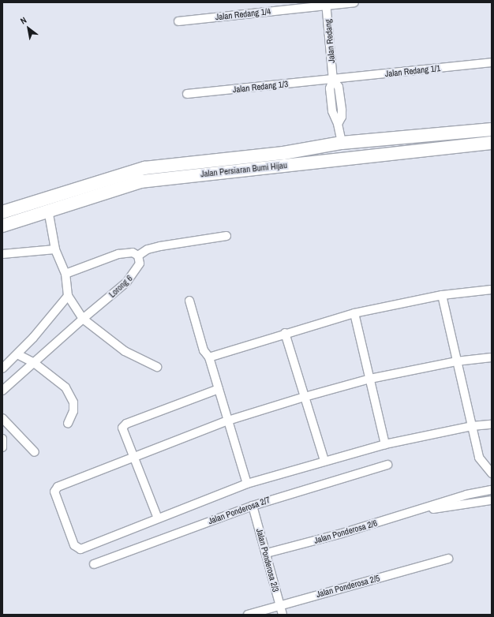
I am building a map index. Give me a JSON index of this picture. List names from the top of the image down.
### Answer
{
  "streets": {
    "main road": ["Jalan Persiaran Bumi Hijau"],
    "street": [
      "Jalan Redang 1/4",
      "Jalan Redang",
      "Jalan Redang 1/1",
      "Jalan Redang 1/3",
      "Lorong 6",
      "Jalan Ponderosa 2/7",
      "Jalan Ponderosa 2/6",
      "Jalan Ponderosa 2/3",
      "Jalan Ponderosa 2/5"
    ]
  },
  "crossings": [
    ["Jalan Redang 1/4", "Jalan Redang"],
    ["Jalan Redang", "Jalan Redang 1/1"],
    ["Jalan Redang", "Jalan Redang 1/3"],
    ["Jalan Redang", "Jalan Persiaran Bumi Hijau"],
    ["Jalan Redang 1/1", "Jalan Redang 1/3"],
    ["Jalan Ponderosa 2/7", "Jalan Ponderosa 2/3"],
    ["Jalan Ponderosa 2/6", "Jalan Ponderosa 2/3"],
    ["Jalan Ponderosa 2/3", "Jalan Ponderosa 2/5"]
  ],
  "north": "top left"
}
